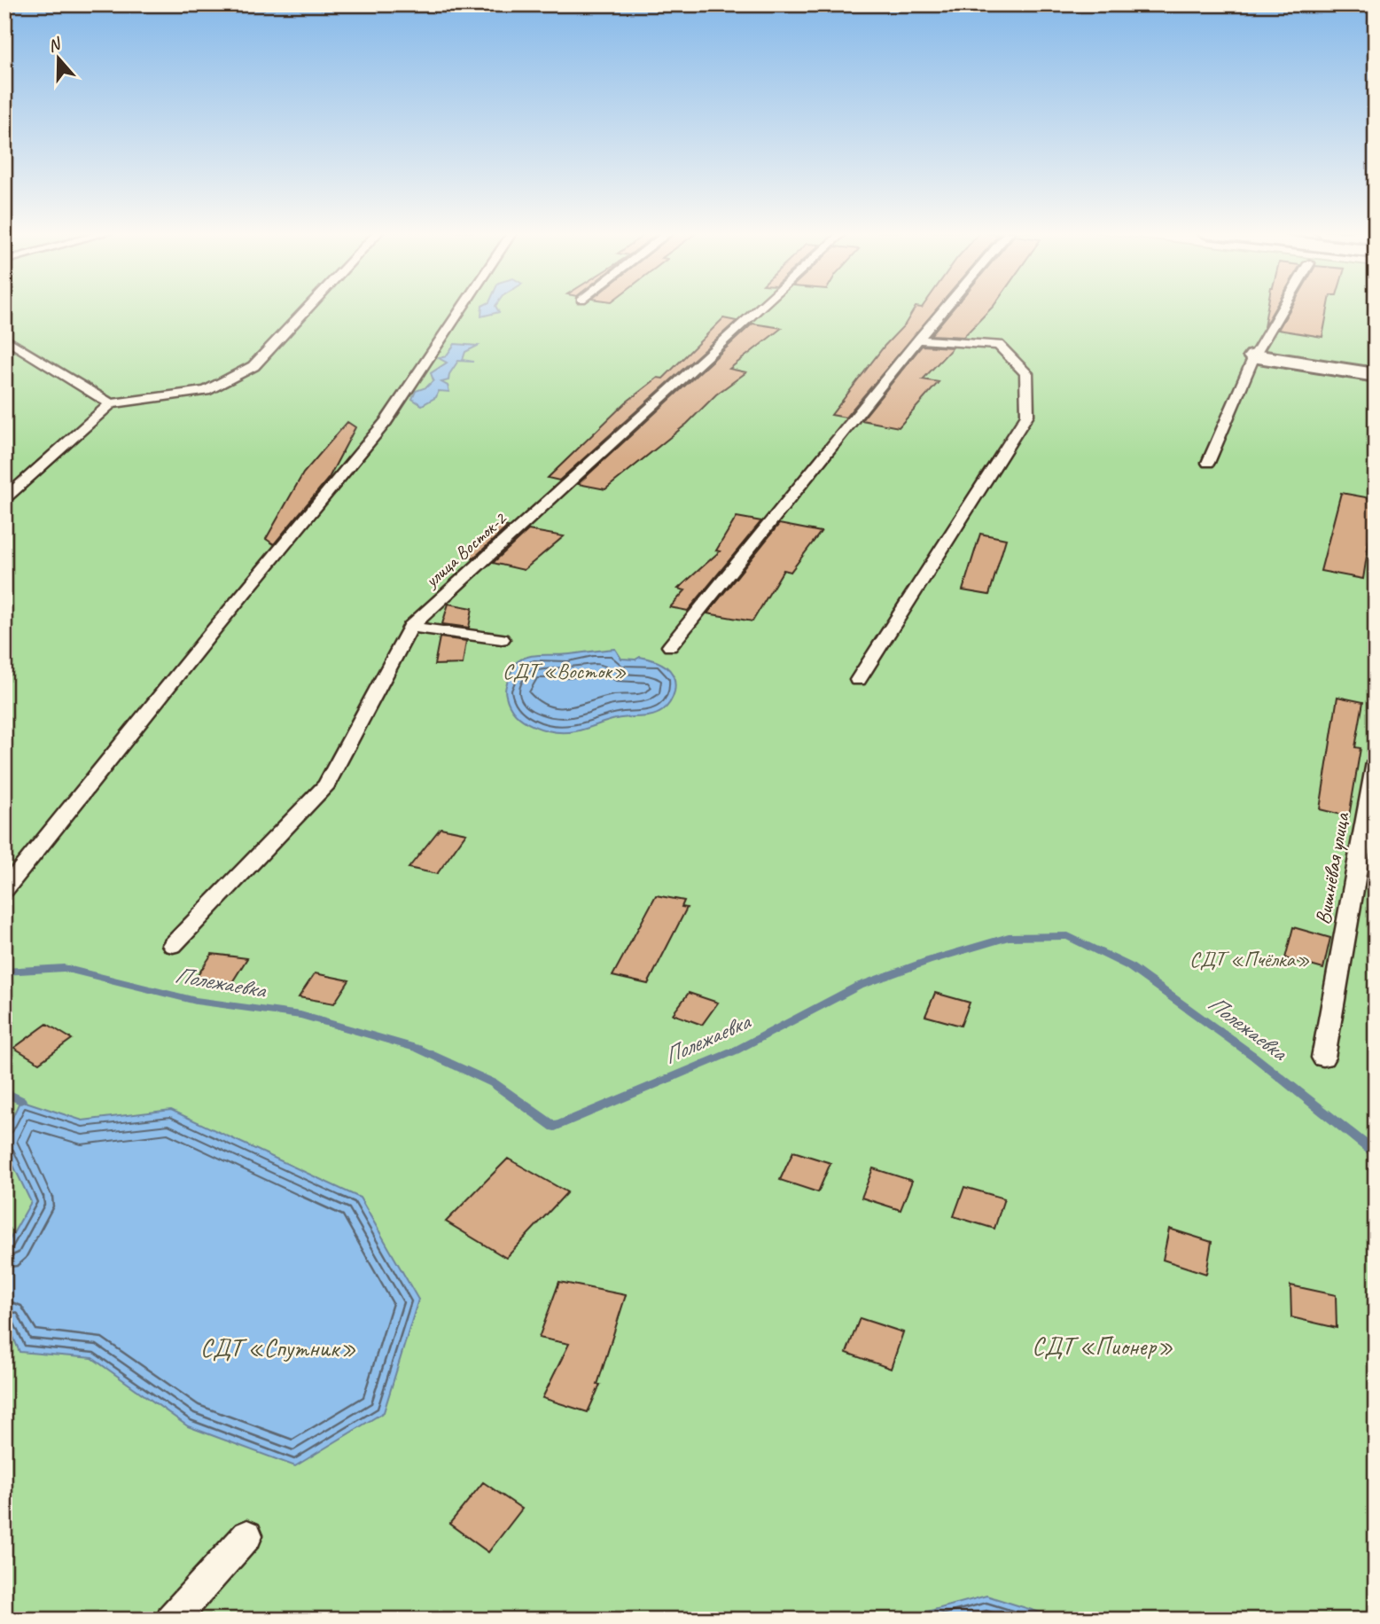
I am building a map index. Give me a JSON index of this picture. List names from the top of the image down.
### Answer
{
  "streets": {
    "lane": ["улица Восток-2", "Вишнёвая улица"]
  },
  "water": ["Полежаевка"],
  "parks": [
    "СДТ «Восток»",
    "СДТ «Пчёлка»",
    "СДТ «Пионер»",
    "СДТ «Спутник»"
  ],
  "north": "top"
}
